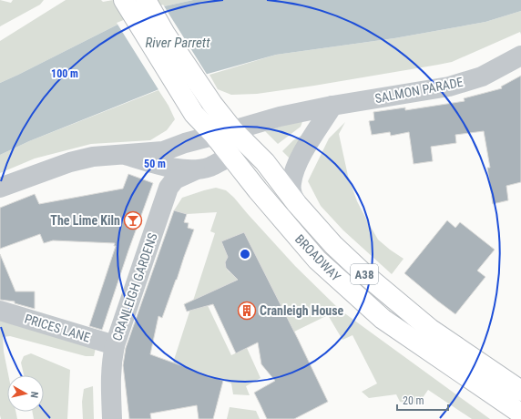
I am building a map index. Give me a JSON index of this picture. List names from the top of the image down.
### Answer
{
  "streets": {
    "main road": ["BROADWAY", "A38"],
    "street": ["SALMON PARADE", "CRANLEIGH GARDENS", "PRICES LANE"]
  },
  "crossings": [
    ["SALMON PARADE", "BROADWAY"],
    ["SALMON PARADE", "CRANLEIGH GARDENS"],
    ["BROADWAY", "A38"],
    ["CRANLEIGH GARDENS", "PRICES LANE"]
  ],
  "water": ["River Parrett"],
  "places": {
    "bar": ["The Lime Kiln"],
    "building": ["Cranleigh House"]
  },
  "scale_bar": "20 m",
  "north": "right",
  "rings": ["100 m", "50 m"]
}
